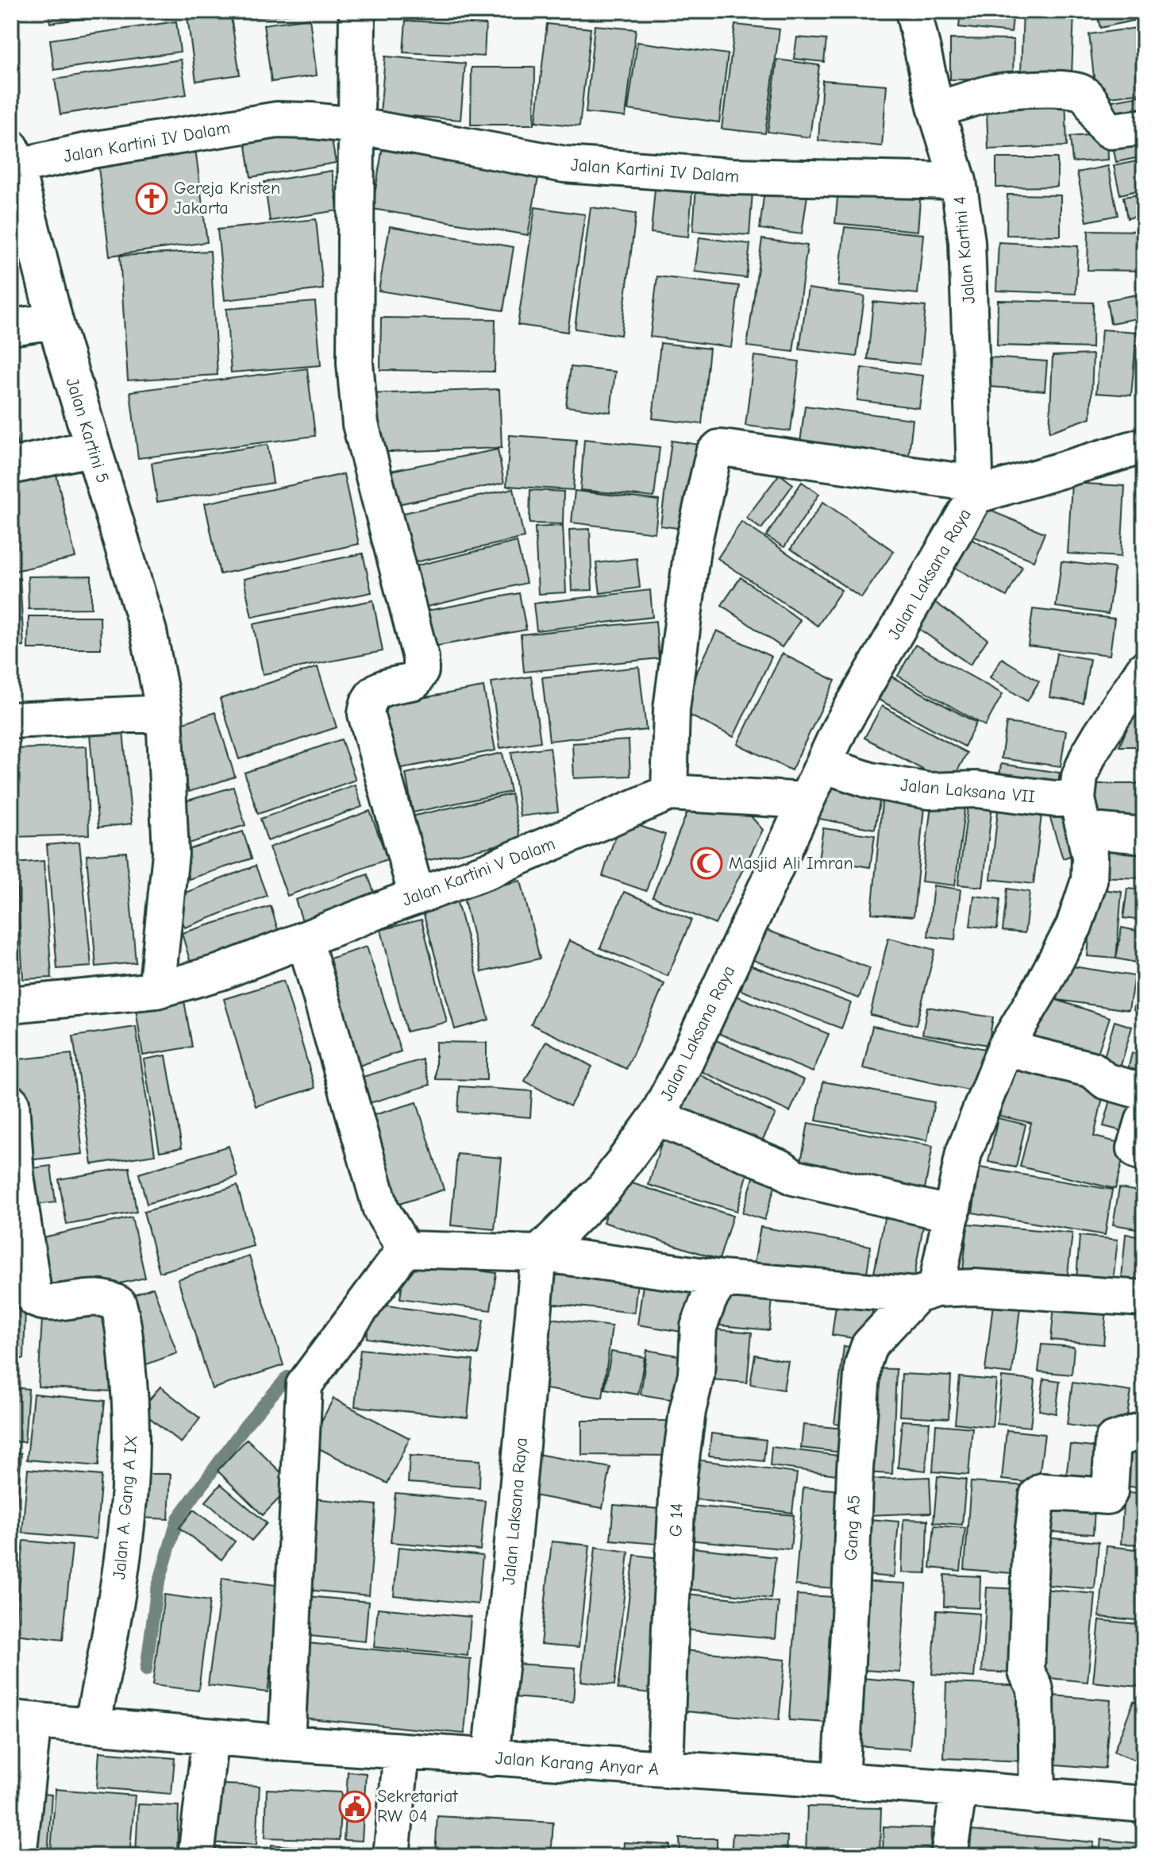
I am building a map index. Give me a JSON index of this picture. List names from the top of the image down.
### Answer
{
  "streets": {
    "street": [
      "Jalan Kartini IV Dalam",
      "Jalan Kartini 4",
      "Jalan Kartini 5",
      "Jalan Laksana Raya",
      "Jalan Laksana VII",
      "Jalan Kartini V Dalam",
      "Jalan A. Gang A IX",
      "G 14",
      "Gang A5",
      "Jalan Karang Anyar A"
    ]
  },
  "crossings": [
    ["Jalan Kartini IV Dalam", "Jalan Kartini 4"],
    ["Jalan Kartini IV Dalam", "Jalan Kartini 5"],
    ["Jalan Kartini 4", "Jalan Laksana Raya"],
    ["Jalan Laksana Raya", "Jalan Laksana VII"],
    ["Jalan Laksana Raya", "Jalan Kartini V Dalam"],
    ["Jalan Laksana Raya", "Jalan Karang Anyar A"],
    ["Jalan A. Gang A IX", "Jalan Karang Anyar A"],
    ["G 14", "Jalan Karang Anyar A"],
    ["Gang A5", "Jalan Karang Anyar A"]
  ],
  "places": {
    "church": ["Gereja Kristen Jakarta"],
    "mosque": ["Masjid Ali Imran"],
    "public building": ["Sekretariat RW 04"]
  }
}
